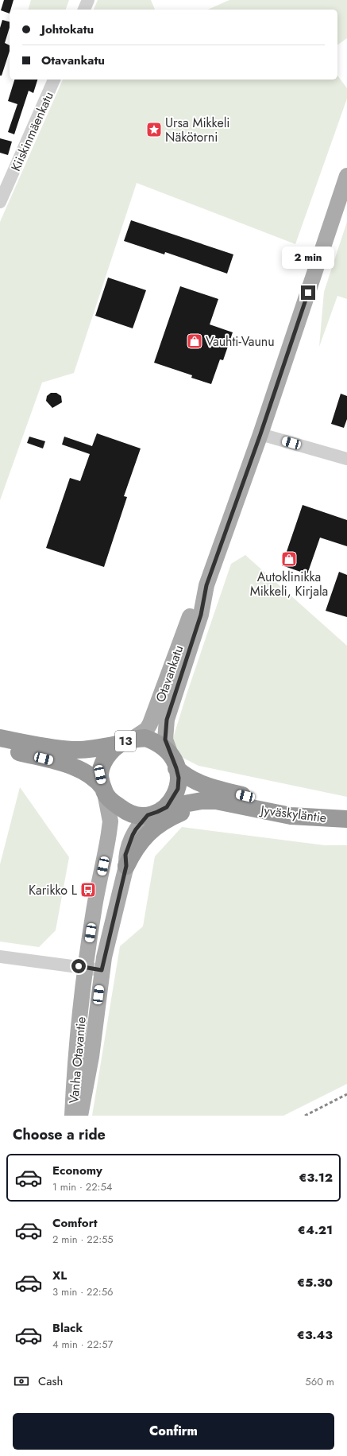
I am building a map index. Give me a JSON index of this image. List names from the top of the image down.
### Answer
{
  "streets": {
    "highway": ["13", "Jyväskyläntie"],
    "main road": ["Otavankatu", "Vanha Otavantie"],
    "street": ["Kiiskinmäenkatu"]
  },
  "crossings": [
    ["Otavankatu", "13"],
    ["Otavankatu", "Jyväskyläntie"],
    ["Otavankatu", "Vanha Otavantie"],
    ["13", "Jyväskyläntie"],
    ["13", "Vanha Otavantie"],
    ["Jyväskyläntie", "Vanha Otavantie"]
  ],
  "places": {
    "place": ["Ursa Mikkeli Näkötorni"],
    "shop": ["Vauhti-Vaunu", "Autoklinikka Mikkeli, Kirjala"],
    "bus stop": ["Karikko L"]
  },
  "page": {
    "banner": ["Johtokatu", "Otavankatu"],
    "bubble": "2 min",
    "heading": "Choose a ride",
    "list": [
      {
        "name": "Economy",
        "note": "1 min · 22:54",
        "value": "€3.12"
      },
      {
        "name": "Comfort",
        "note": "2 min · 22:55",
        "value": "€4.21"
      },
      {
        "name": "XL",
        "note": "3 min · 22:56",
        "value": "€5.30"
      },
      {
        "name": "Black",
        "note": "4 min · 22:57",
        "value": "€3.43"
      }
    ],
    "pay": ["Cash", "560 m"],
    "buttons": "Confirm"
  }
}
